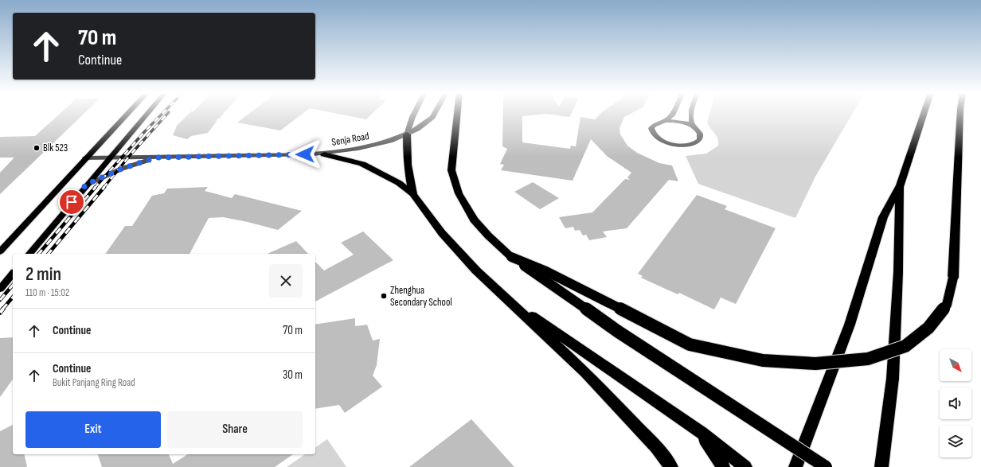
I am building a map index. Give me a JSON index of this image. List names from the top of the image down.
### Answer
{
  "streets": {
    "street": ["Senja Road"]
  },
  "places": ["Blk 523", "Zhenghua Secondary School"],
  "north": "bottom right",
  "page": {
    "turn": ["70 m", "Continue"],
    "heading": ["2 min", "110 m · 15:02"],
    "list": [
      {
        "name": "Continue",
        "value": "70 m"
      },
      {
        "name": "Continue",
        "note": "Bukit Panjang Ring Road",
        "value": "30 m"
      }
    ],
    "buttons": ["Exit", "Share"]
  }
}
